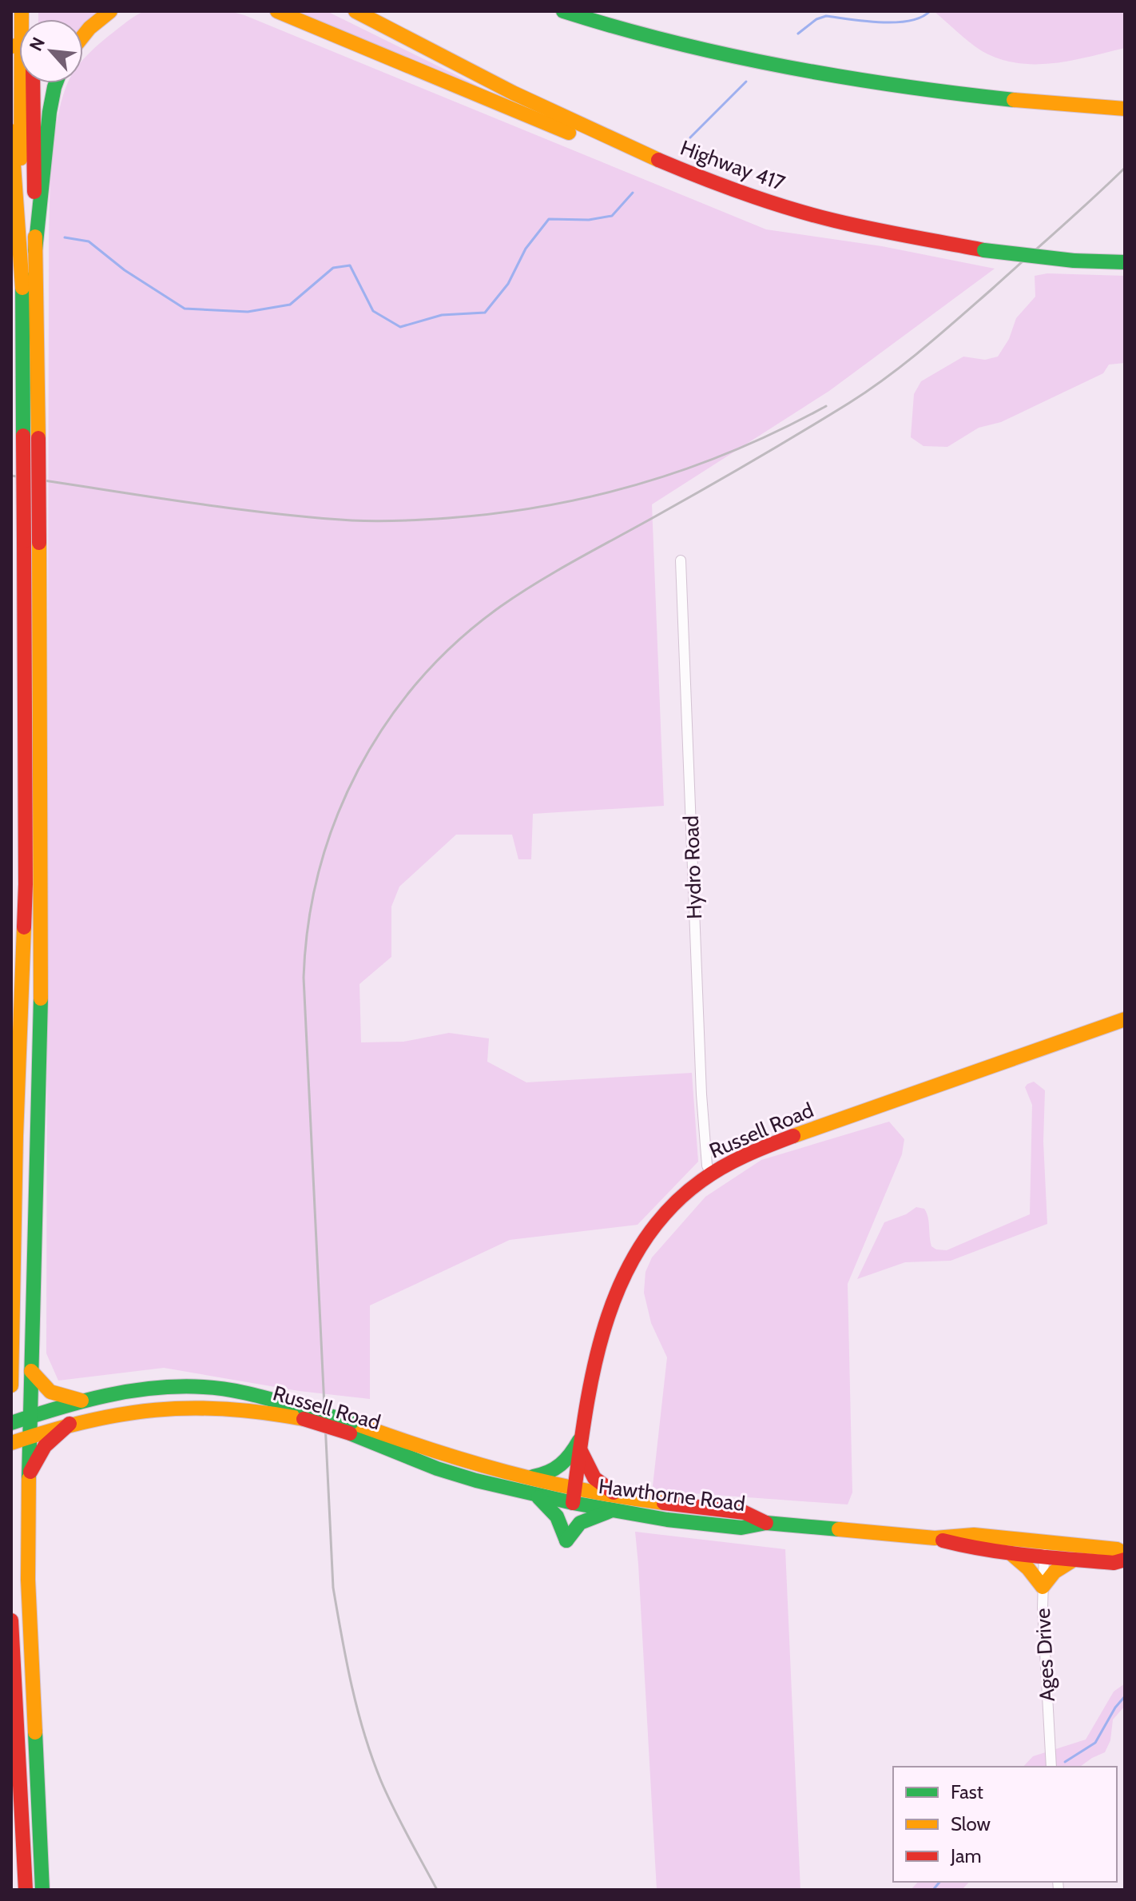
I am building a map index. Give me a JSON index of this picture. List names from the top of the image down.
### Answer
{
  "streets": {
    "main road": ["Highway 417", "Russell Road", "Hawthorne Road"],
    "street": ["Hydro Road", "Ages Drive"]
  },
  "crossings": [
    ["Hydro Road", "Russell Road"],
    ["Russell Road", "Hawthorne Road"],
    ["Hawthorne Road", "Ages Drive"]
  ],
  "legend": ["Fast", "Slow", "Jam"],
  "north": "top left"
}
